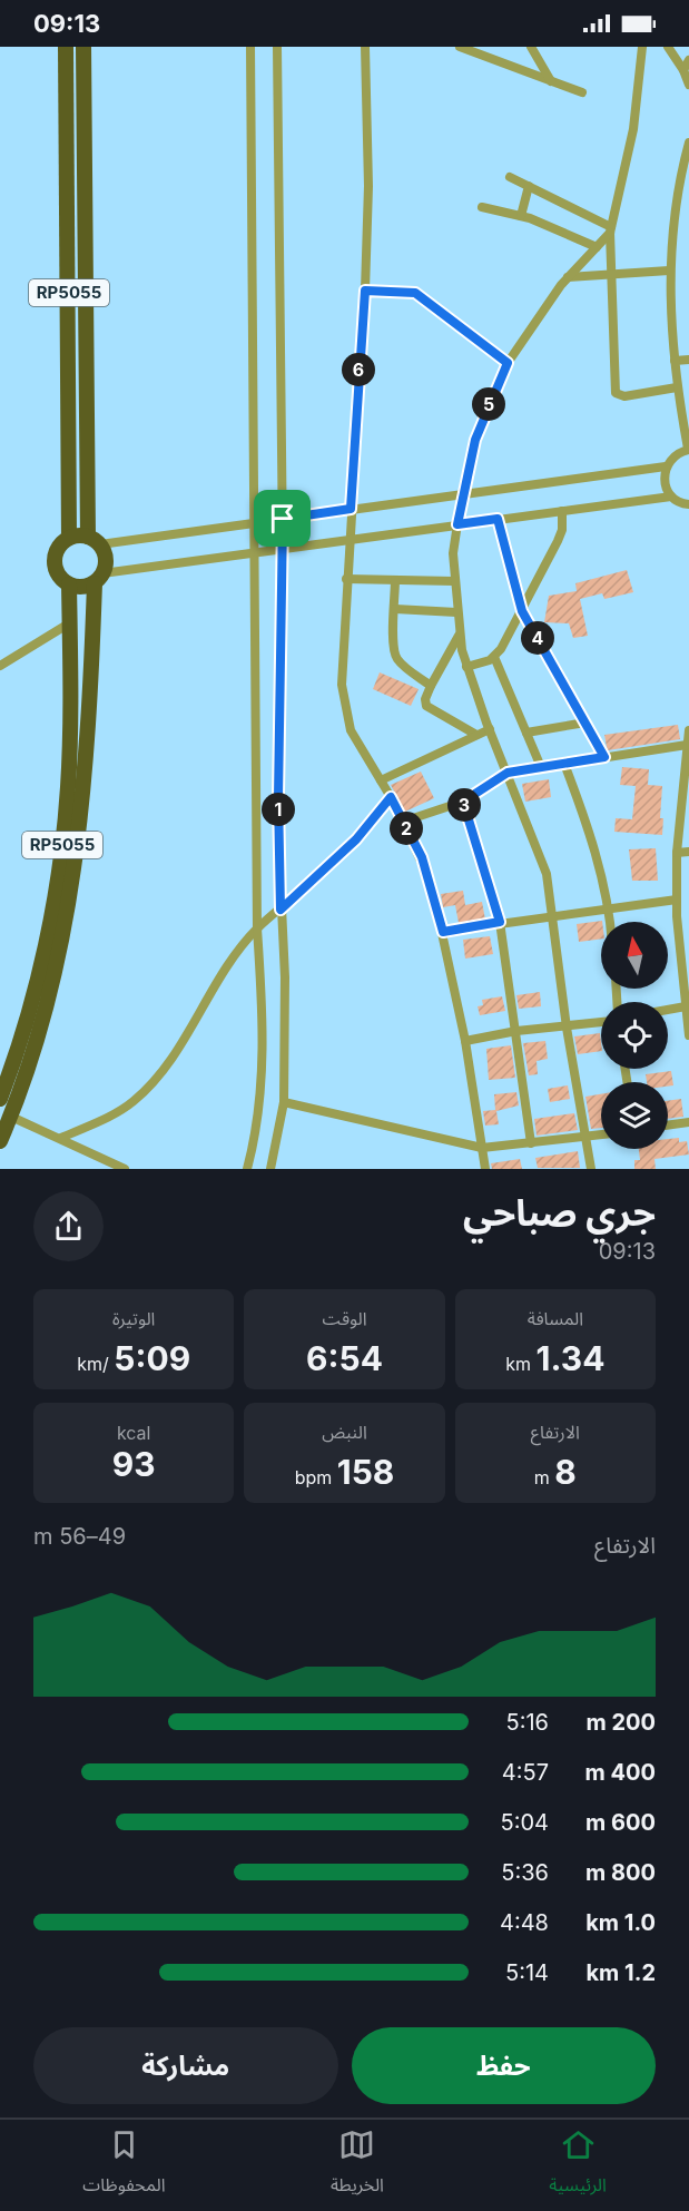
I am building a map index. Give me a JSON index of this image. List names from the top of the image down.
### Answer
{
  "streets": {
    "highway": ["RP5055"]
  },
  "north": "top",
  "page": {
    "status": "09:13",
    "pins": [
      "6",
      "5",
      "4",
      "3",
      "1",
      "2"
    ],
    "heading": ["جري صباحي", "09:13"],
    "stats": [
      ["المسافة", "1.34 km"],
      ["الوقت", "6:54"],
      ["الوتيرة", "5:09 /km"],
      ["الارتفاع", "8 m"],
      ["النبض", "158 bpm"],
      ["kcal", "93"]
    ],
    "chart": ["الارتفاع", "49–56 m"],
    "list": [
      {
        "name": "200 m",
        "note": "5:16"
      },
      {
        "name": "400 m",
        "note": "4:57"
      },
      {
        "name": "600 m",
        "note": "5:04"
      },
      {
        "name": "800 m",
        "note": "5:36"
      },
      {
        "name": "1.0 km",
        "note": "4:48"
      },
      {
        "name": "1.2 km",
        "note": "5:14"
      }
    ],
    "buttons": ["حفظ", "مشاركة"],
    "tabs": ["الرئيسية", "الخريطة", "المحفوظات"]
  }
}
